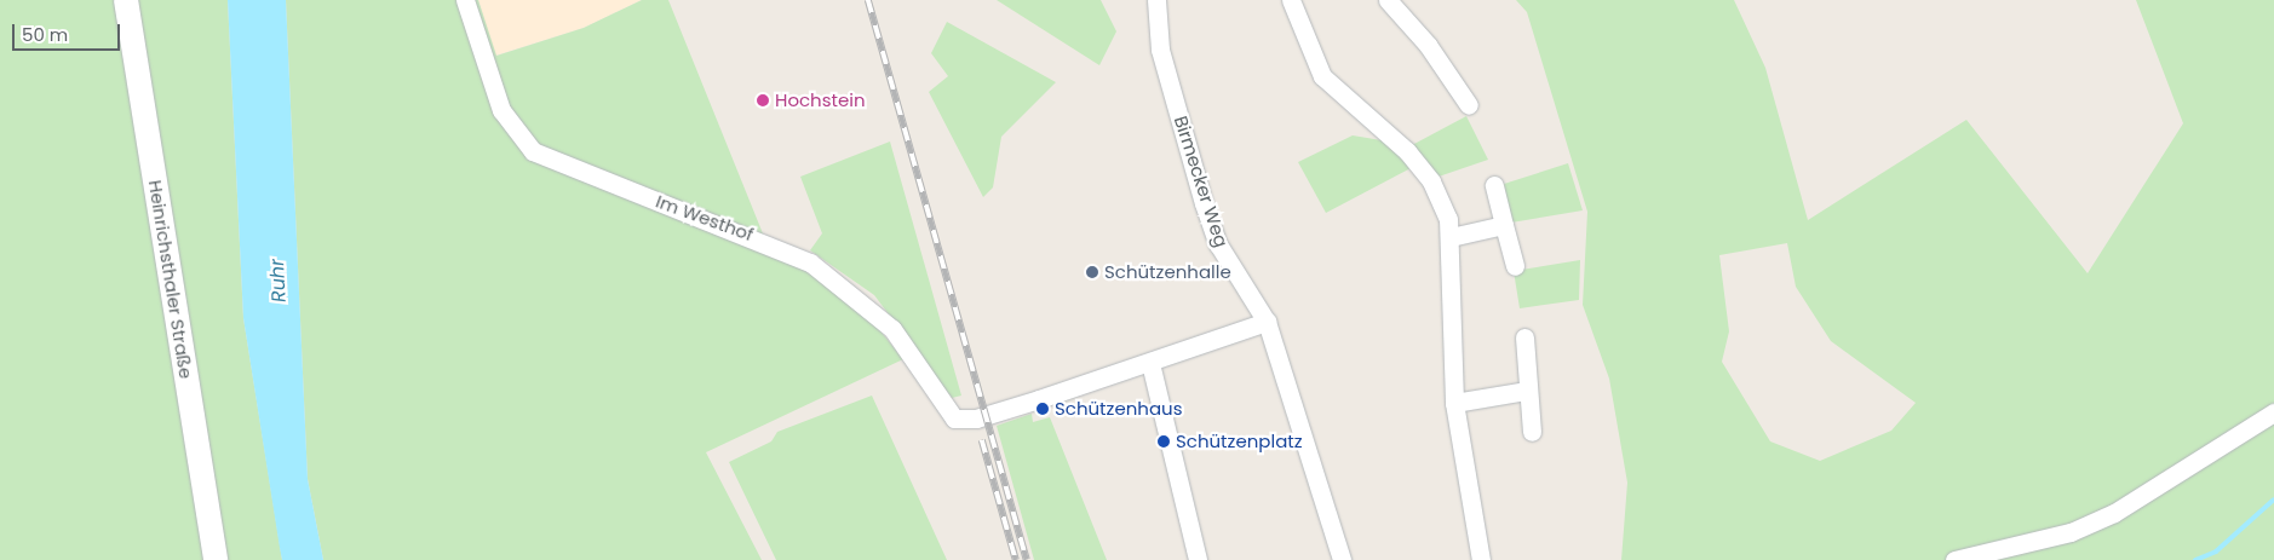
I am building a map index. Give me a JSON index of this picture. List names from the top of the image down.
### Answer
{
  "streets": {
    "main road": ["Heinrichsthaler Straße"],
    "street": ["Birmecker Weg", "Im Westhof"]
  },
  "water": ["Ruhr"],
  "places": [
    "Hochstein",
    "Schützenhalle",
    "Schützenhaus",
    "Schützenplatz"
  ],
  "scale_bar": "50 m"
}
